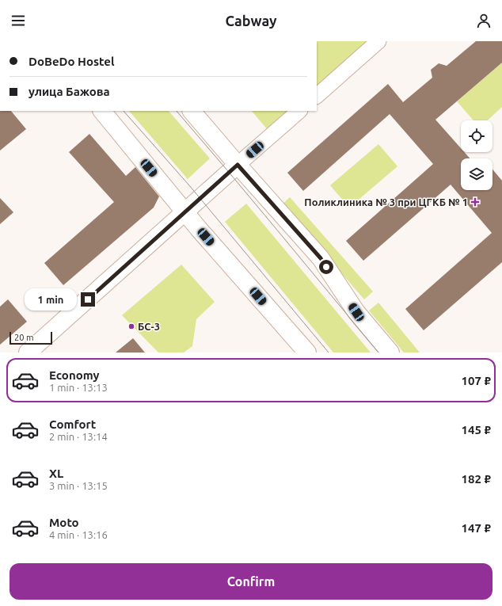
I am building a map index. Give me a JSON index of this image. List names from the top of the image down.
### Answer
{
  "places": {
    "health": ["Поликлиника № 3 при ЦГКБ № 1"],
    "other": ["БС-3"]
  },
  "scale_bar": "20 m",
  "page": {
    "header": "Cabway",
    "banner": ["DoBeDo Hostel", "улица Бажова"],
    "bubble": "1 min",
    "scale": "20 m",
    "list": [
      {
        "name": "Economy",
        "note": "1 min · 13:13",
        "value": "107 ₽"
      },
      {
        "name": "Comfort",
        "note": "2 min · 13:14",
        "value": "145 ₽"
      },
      {
        "name": "XL",
        "note": "3 min · 13:15",
        "value": "182 ₽"
      },
      {
        "name": "Moto",
        "note": "4 min · 13:16",
        "value": "147 ₽"
      }
    ],
    "buttons": "Confirm"
  }
}
